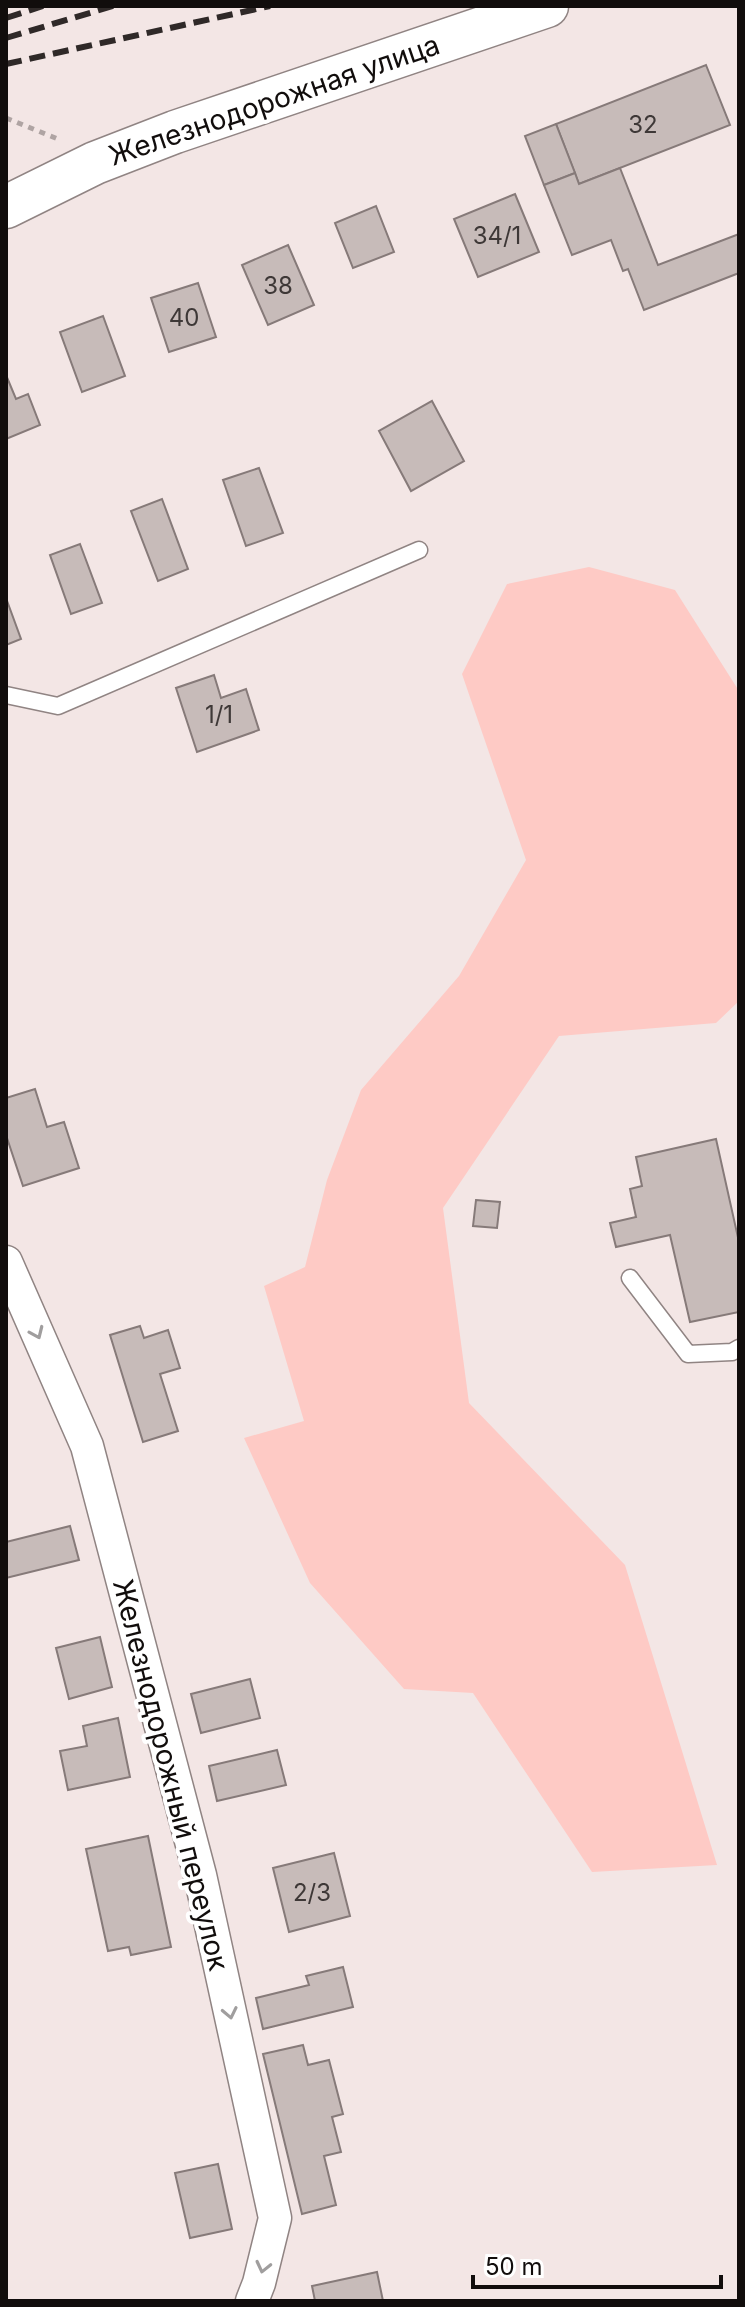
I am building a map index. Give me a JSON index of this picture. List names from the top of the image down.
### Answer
{
  "streets": {
    "street": ["Железнодорожная улица", "Железнодорожный переулок"]
  },
  "one_way": ["Железнодорожный переулок"],
  "house_numbers": [
    "32",
    "34/1",
    "38",
    "40",
    "1/1",
    "2/3"
  ],
  "scale_bar": "50 m"
}
